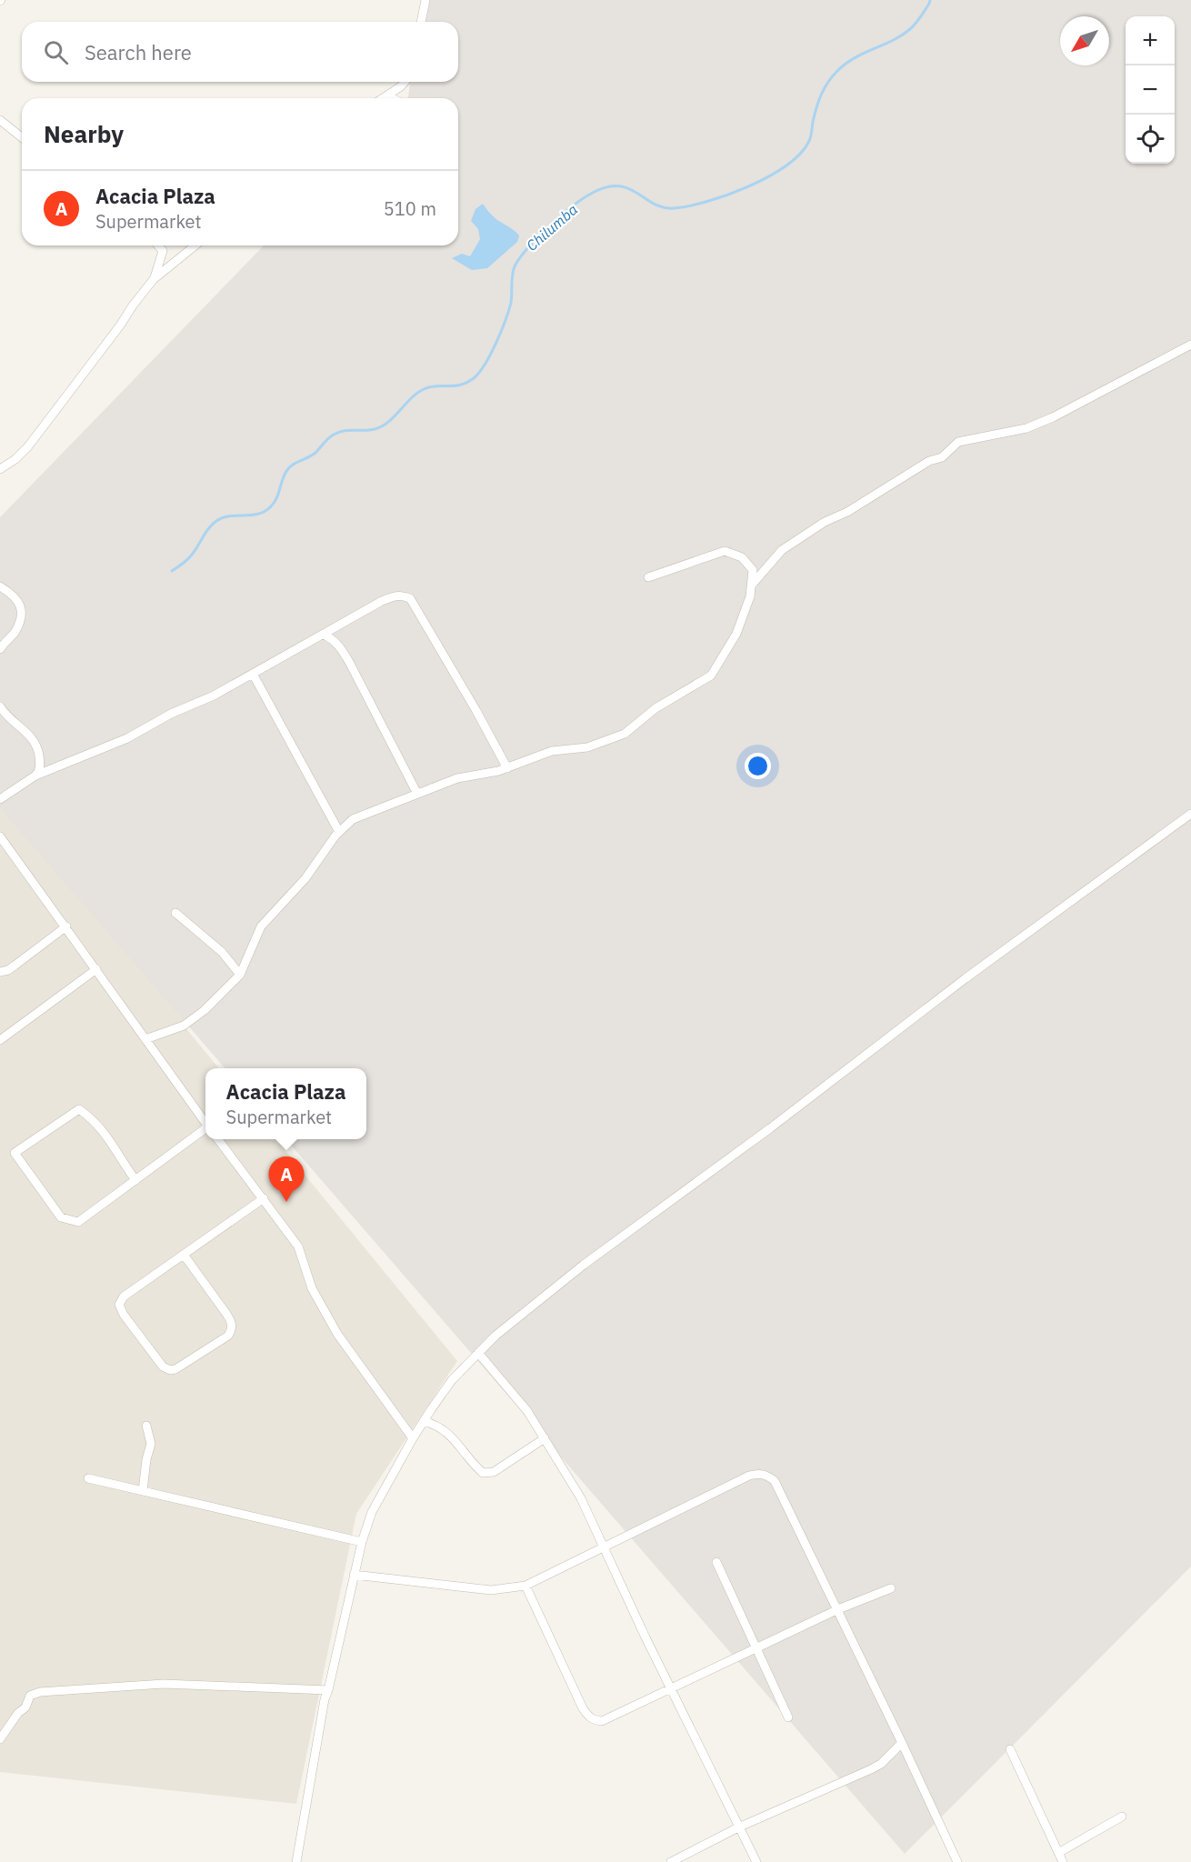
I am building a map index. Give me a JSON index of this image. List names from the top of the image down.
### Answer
{
  "water": ["Chilumba"],
  "north": "bottom left",
  "page": {
    "map_buttons": ["+", "−"],
    "search": "Search here",
    "heading": "Nearby",
    "list": [
      {
        "mark": "A",
        "name": "Acacia Plaza",
        "note": "Supermarket",
        "value": "510 m"
      }
    ],
    "popup": ["Acacia Plaza", "Supermarket"],
    "pins": "A"
  }
}
